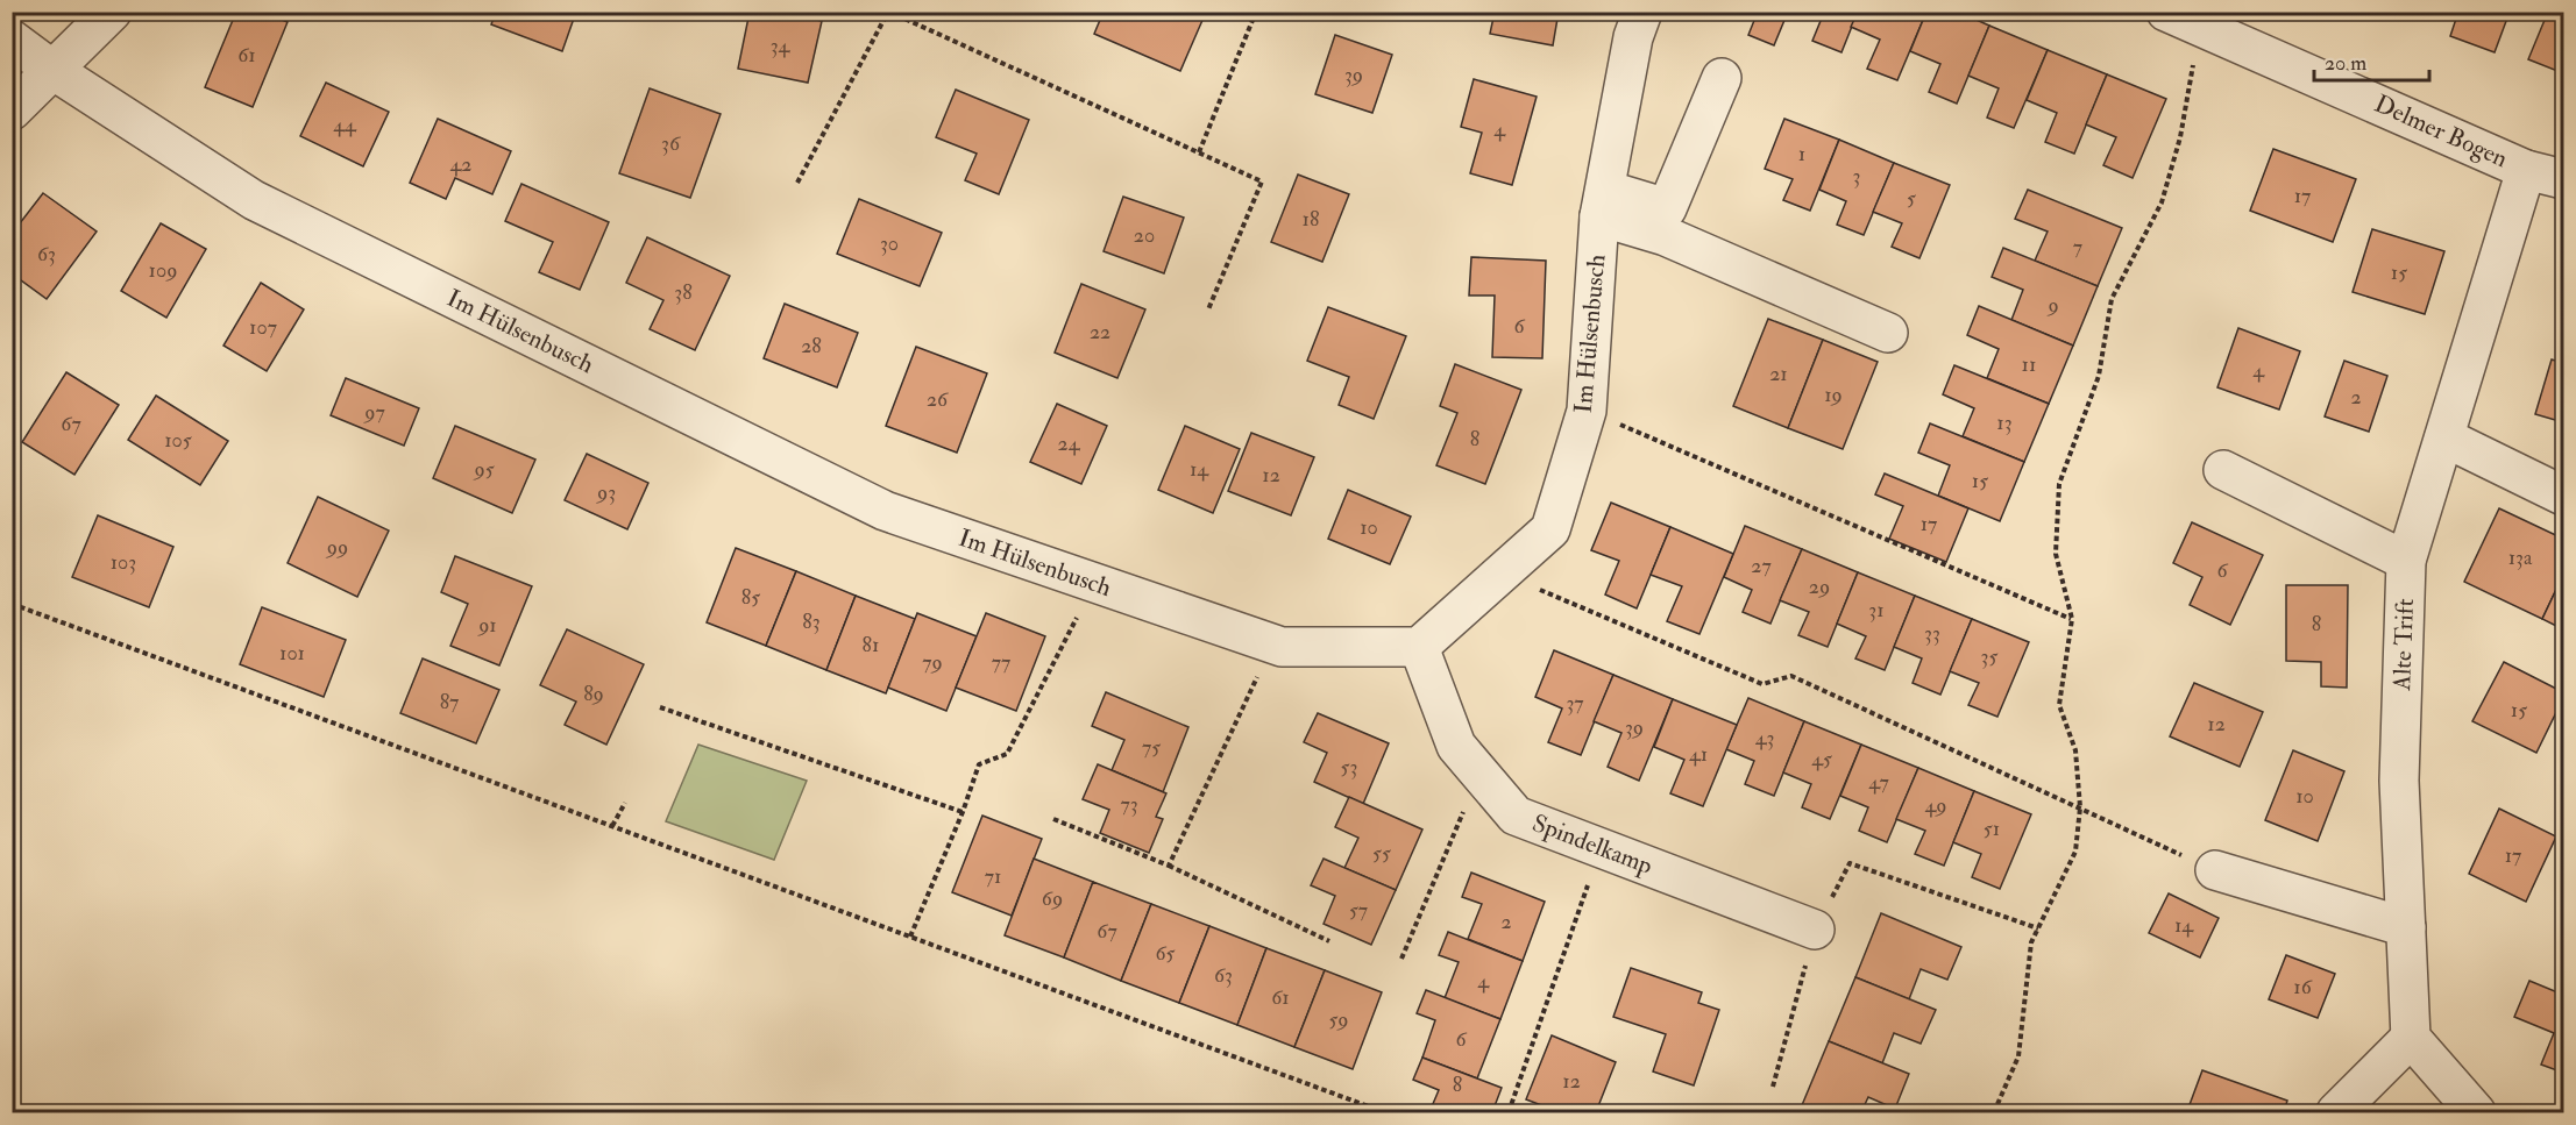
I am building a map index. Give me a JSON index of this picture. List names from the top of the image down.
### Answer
{
  "streets": {
    "street": [
      "Delmer Bogen",
      "Im Hülsenbusch",
      "Alte Trift",
      "Spindelkamp"
    ]
  },
  "crossings": [
    ["Delmer Bogen", "Alte Trift"],
    ["Im Hülsenbusch", "Spindelkamp"]
  ],
  "house_numbers": [
    "34",
    "61",
    "39",
    "44",
    "4",
    "36",
    "1",
    "42",
    "3",
    "17",
    "5",
    "18",
    "20",
    "30",
    "7",
    "63",
    "109",
    "15",
    "38",
    "9",
    "6",
    "107",
    "22",
    "28",
    "11",
    "4",
    "21",
    "19",
    "2",
    "26",
    "97",
    "13",
    "67",
    "8",
    "105",
    "24",
    "95",
    "14",
    "12",
    "15",
    "93",
    "17",
    "10",
    "99",
    "13a",
    "103",
    "27",
    "6",
    "29",
    "85",
    "31",
    "83",
    "8",
    "91",
    "33",
    "81",
    "101",
    "35",
    "79",
    "77",
    "89",
    "87",
    "37",
    "15",
    "12",
    "39",
    "43",
    "75",
    "41",
    "45",
    "53",
    "47",
    "10",
    "73",
    "49",
    "51",
    "55",
    "17",
    "71",
    "69",
    "57",
    "2",
    "14",
    "67",
    "65",
    "63",
    "4",
    "16",
    "61",
    "59",
    "6",
    "12",
    "8"
  ],
  "scale_bar": "20 m"
}
